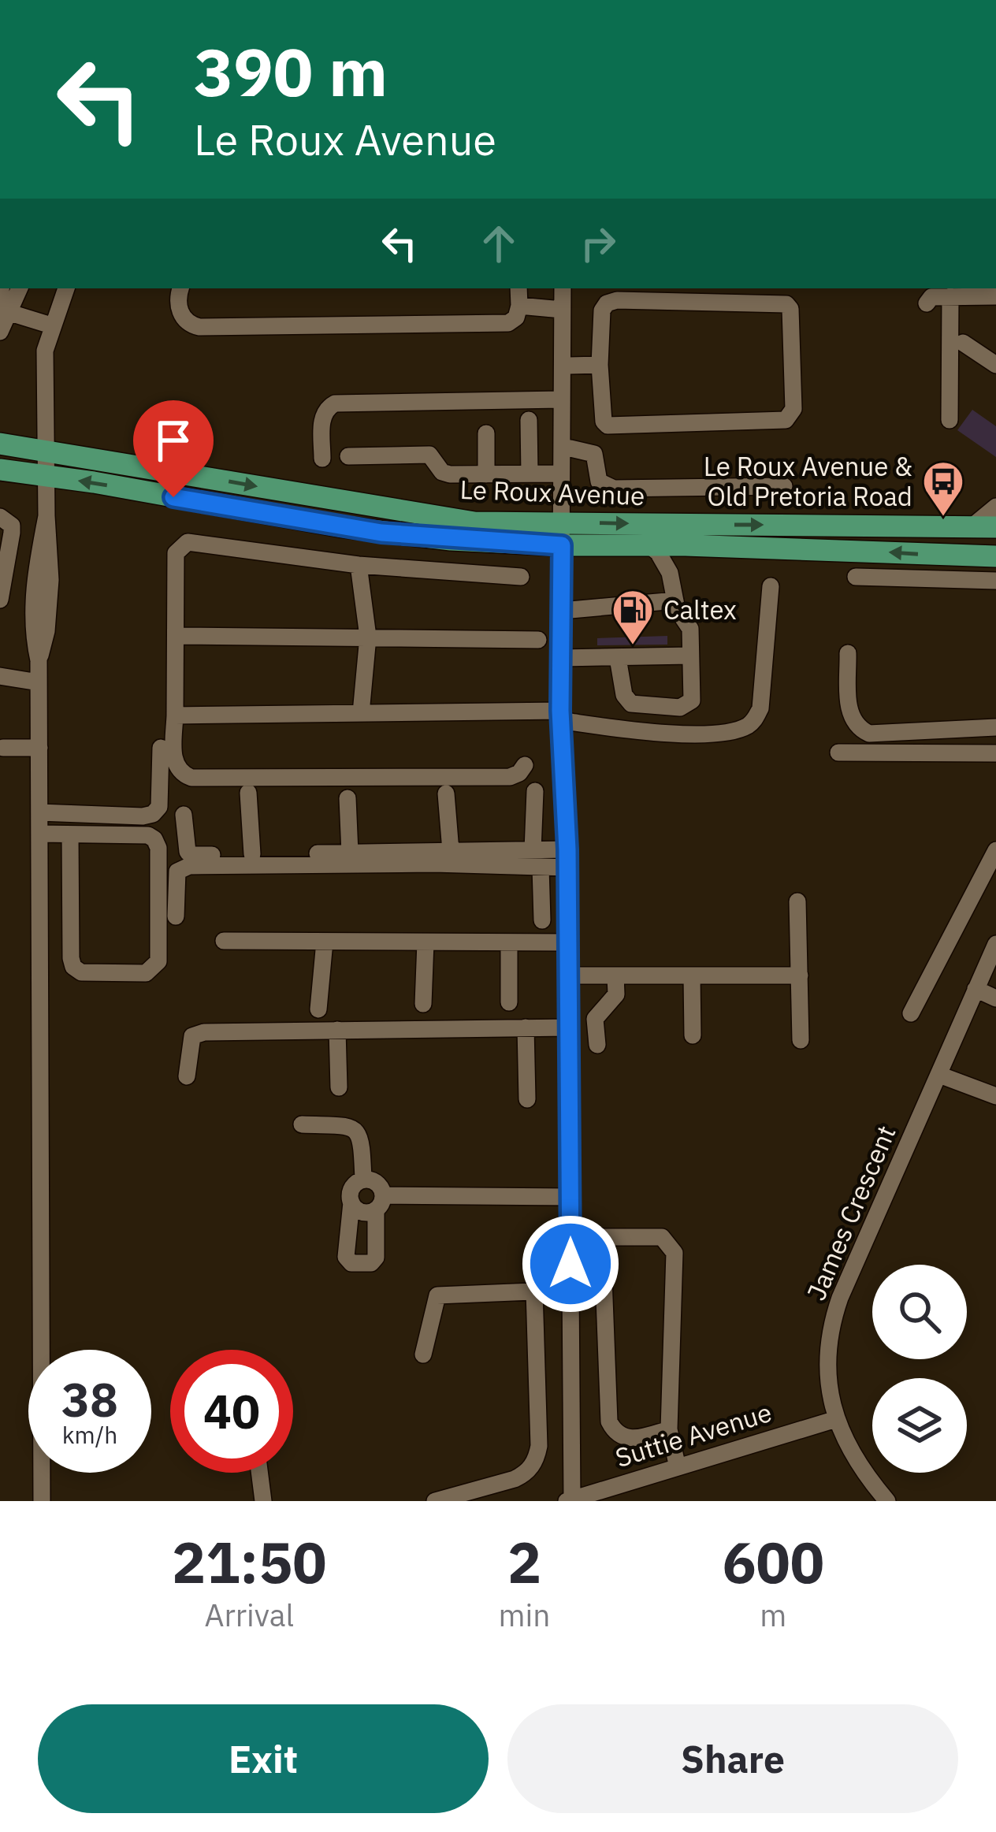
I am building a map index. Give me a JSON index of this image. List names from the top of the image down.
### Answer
{
  "streets": {
    "main road": ["Le Roux Avenue"],
    "street": ["James Crescent", "Suttie Avenue"]
  },
  "crossings": [
    ["James Crescent", "Suttie Avenue"]
  ],
  "places": {
    "bus stop": ["Le Roux Avenue & Old Pretoria Road"],
    "fuel station": ["Caltex"]
  },
  "page": {
    "turn": ["390 m", "Le Roux Avenue"],
    "speed": "38 km/h",
    "limit": "40",
    "eta": [
      "21:50",
      "Arrival",
      "2",
      "min",
      "600",
      "m"
    ],
    "buttons": ["Exit", "Share"]
  }
}
